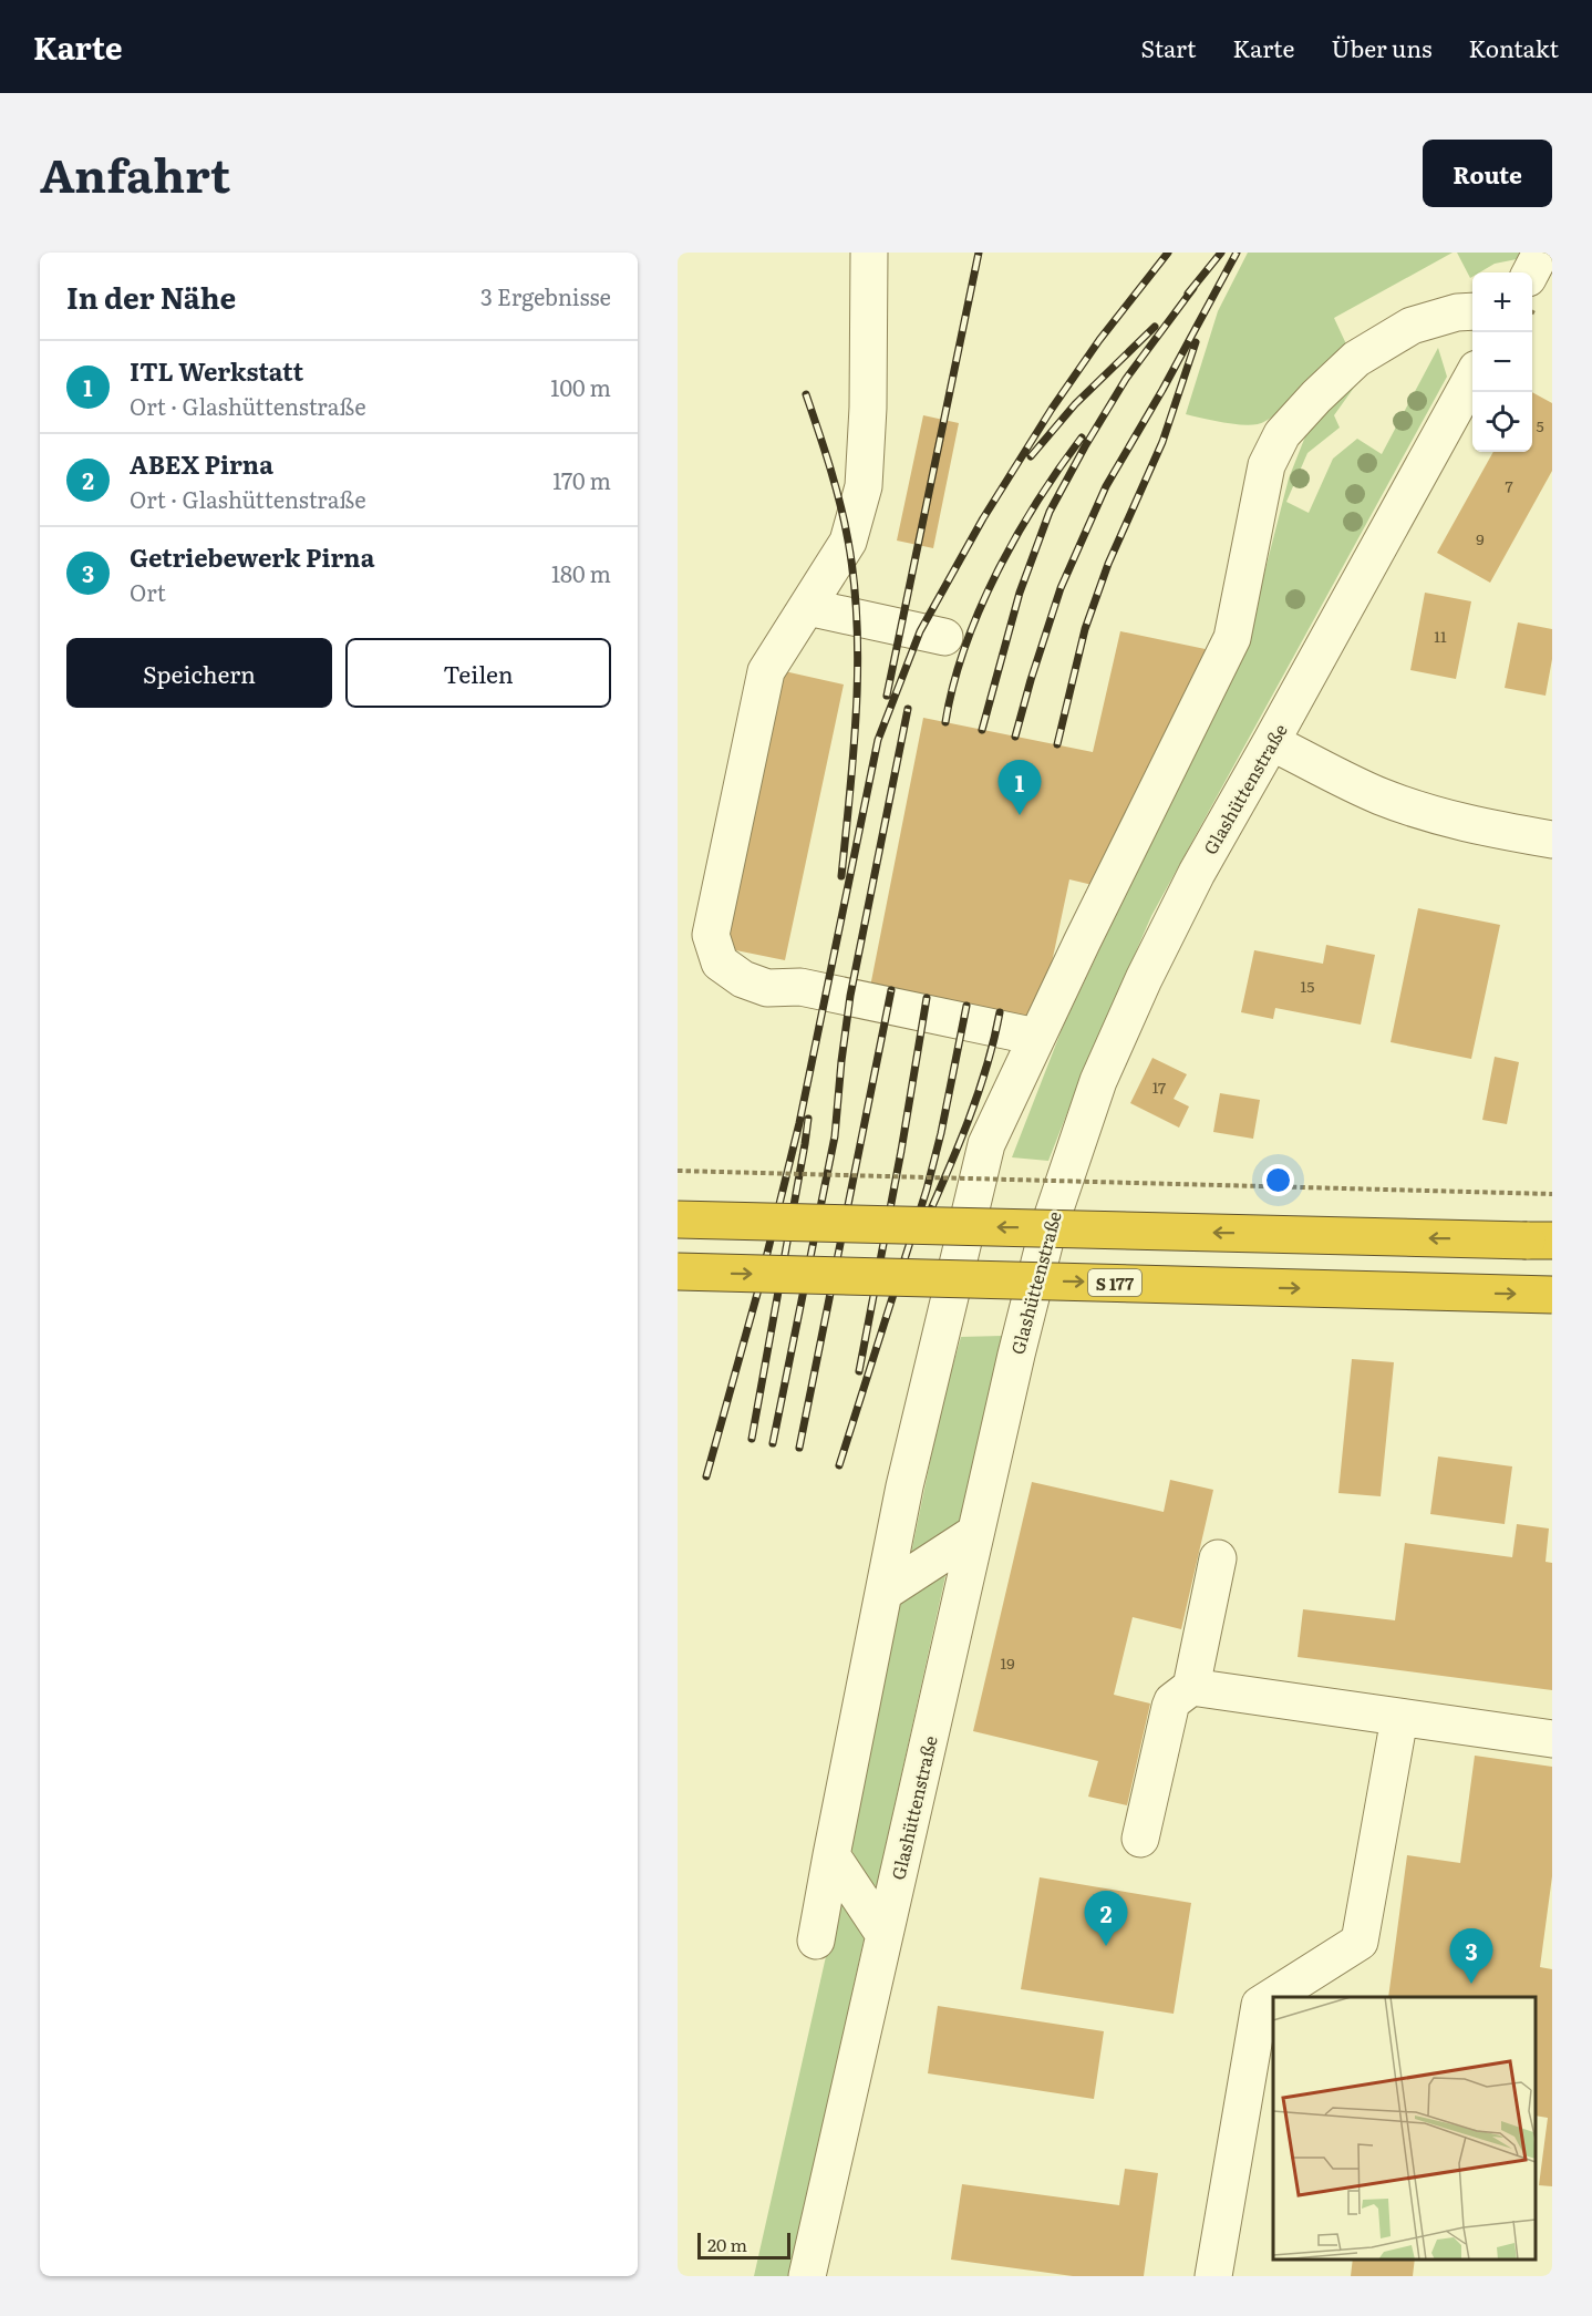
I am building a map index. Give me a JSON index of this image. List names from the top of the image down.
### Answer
{
  "streets": {
    "highway": ["S 177"],
    "street": ["Glashüttenstraße"]
  },
  "house_numbers": [
    "5",
    "7",
    "9",
    "11",
    "15",
    "17",
    "19"
  ],
  "scale_bar": "20 m",
  "page": {
    "header": "Karte",
    "nav": [
      "Start",
      "Karte",
      "Über uns",
      "Kontakt"
    ],
    "title": "Anfahrt",
    "buttons": [
      "Route",
      ["Speichern", "Teilen"]
    ],
    "heading": ["In der Nähe", "3 Ergebnisse"],
    "map_buttons": ["+", "−"],
    "list": [
      {
        "mark": "1",
        "name": "ITL Werkstatt",
        "note": "Ort · Glashüttenstraße",
        "value": "100 m"
      },
      {
        "mark": "2",
        "name": "ABEX Pirna",
        "note": "Ort · Glashüttenstraße",
        "value": "170 m"
      },
      {
        "mark": "3",
        "name": "Getriebewerk Pirna",
        "note": "Ort",
        "value": "180 m"
      }
    ],
    "pins": ["1", "2", "3"],
    "scale": "20 m"
  }
}
